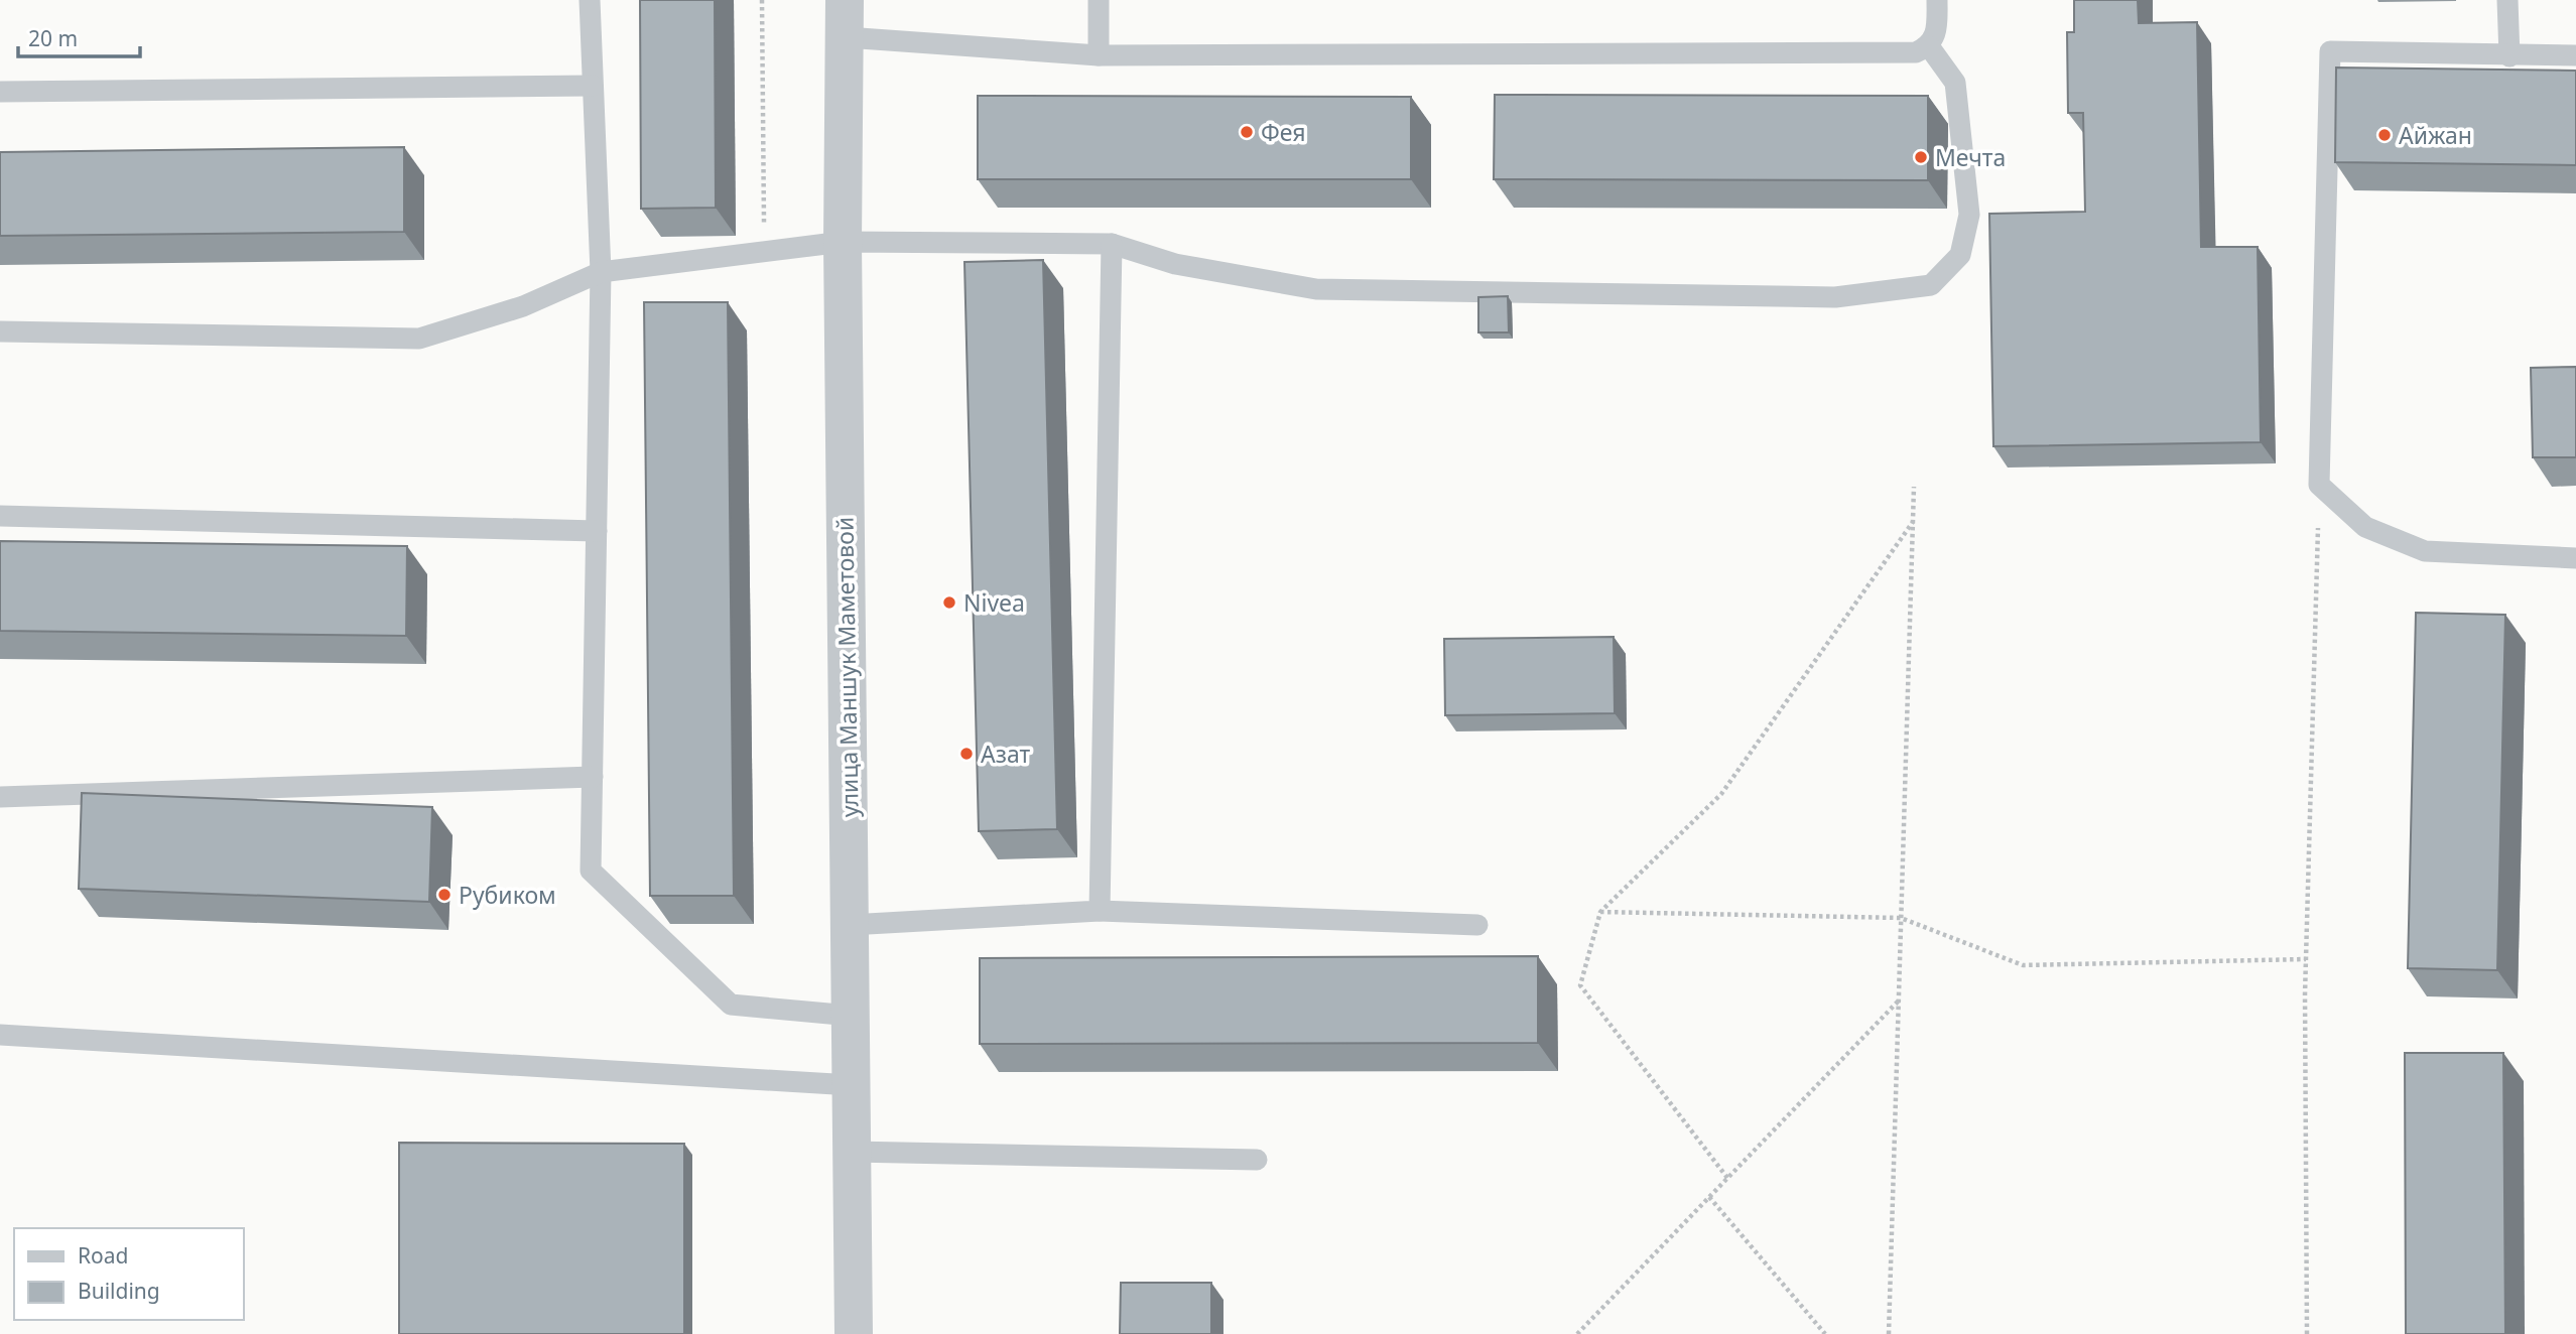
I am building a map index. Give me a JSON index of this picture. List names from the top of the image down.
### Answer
{
  "streets": {
    "street": ["улица Маншук Маметовой"]
  },
  "places": [
    "Фея",
    "Айжан",
    "Мечта",
    "Nivea",
    "Азат",
    "Рубиком"
  ],
  "legend": ["Road", "Building"],
  "scale_bar": "20 m"
}
